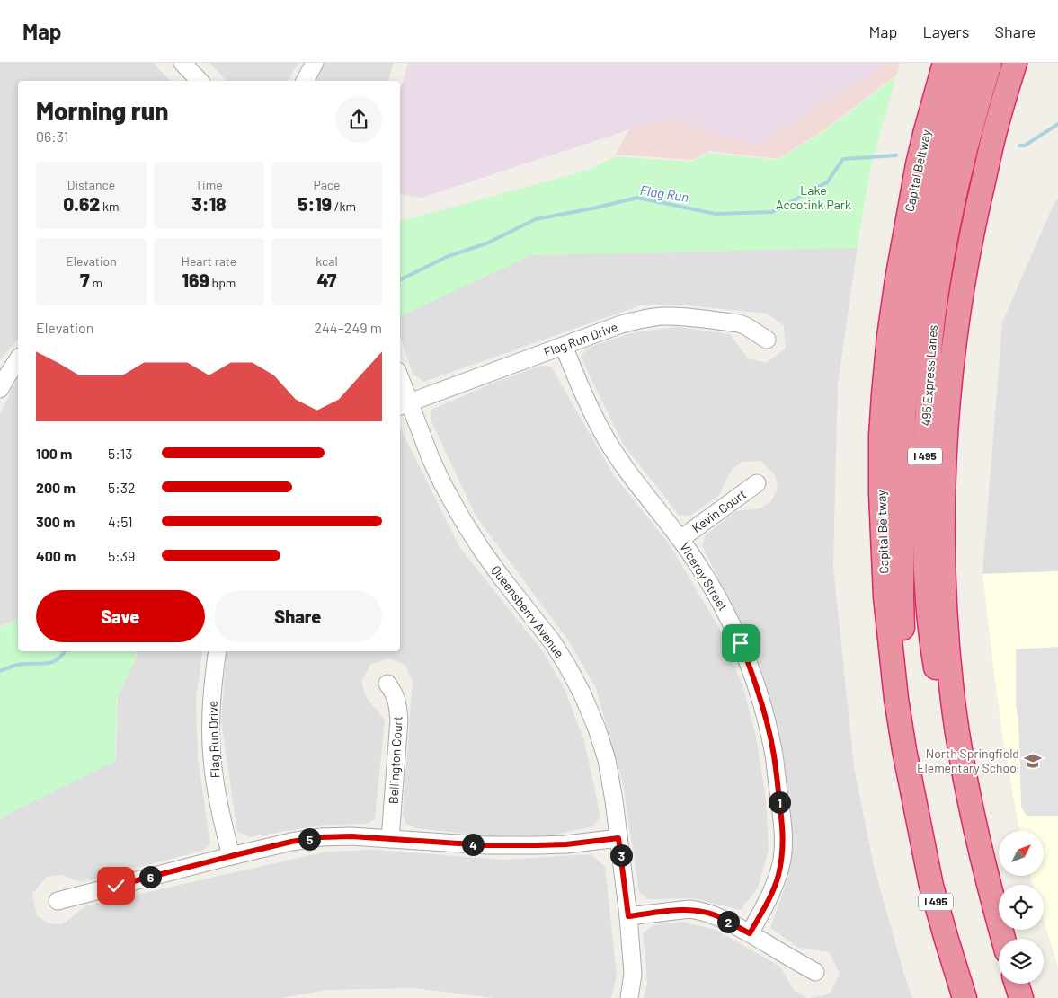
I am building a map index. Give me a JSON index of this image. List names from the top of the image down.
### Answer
{
  "streets": {
    "highway": ["Capital Beltway", "495 Express Lanes", "I 495"],
    "street": [
      "Flag Run Drive",
      "Kevin Court",
      "Viceroy Street",
      "Queensberry Avenue",
      "Bellington Court"
    ]
  },
  "crossings": [
    ["Capital Beltway", "495 Express Lanes"],
    ["Flag Run Drive", "Viceroy Street"],
    ["Flag Run Drive", "Queensberry Avenue"],
    ["495 Express Lanes", "I 495"],
    ["Kevin Court", "Viceroy Street"]
  ],
  "water": ["Flag Run"],
  "parks": ["Lake Accotink Park"],
  "places": {
    "school or university": ["North Springfield Elementary School"]
  },
  "north": "top right",
  "page": {
    "header": "Map",
    "nav": ["Map", "Layers", "Share"],
    "heading": ["Morning run", "06:31"],
    "stats": [
      ["Distance", "0.62 km"],
      ["Time", "3:18"],
      ["Pace", "5:19 /km"],
      ["Elevation", "7 m"],
      ["Heart rate", "169 bpm"],
      ["kcal", "47"]
    ],
    "chart": ["Elevation", "244–249 m"],
    "list": [
      {
        "name": "100 m",
        "note": "5:13"
      },
      {
        "name": "200 m",
        "note": "5:32"
      },
      {
        "name": "300 m",
        "note": "4:51"
      },
      {
        "name": "400 m",
        "note": "5:39"
      }
    ],
    "buttons": ["Save", "Share"],
    "pins": [
      "1",
      "5",
      "4",
      "3",
      "6",
      "2"
    ]
  }
}
